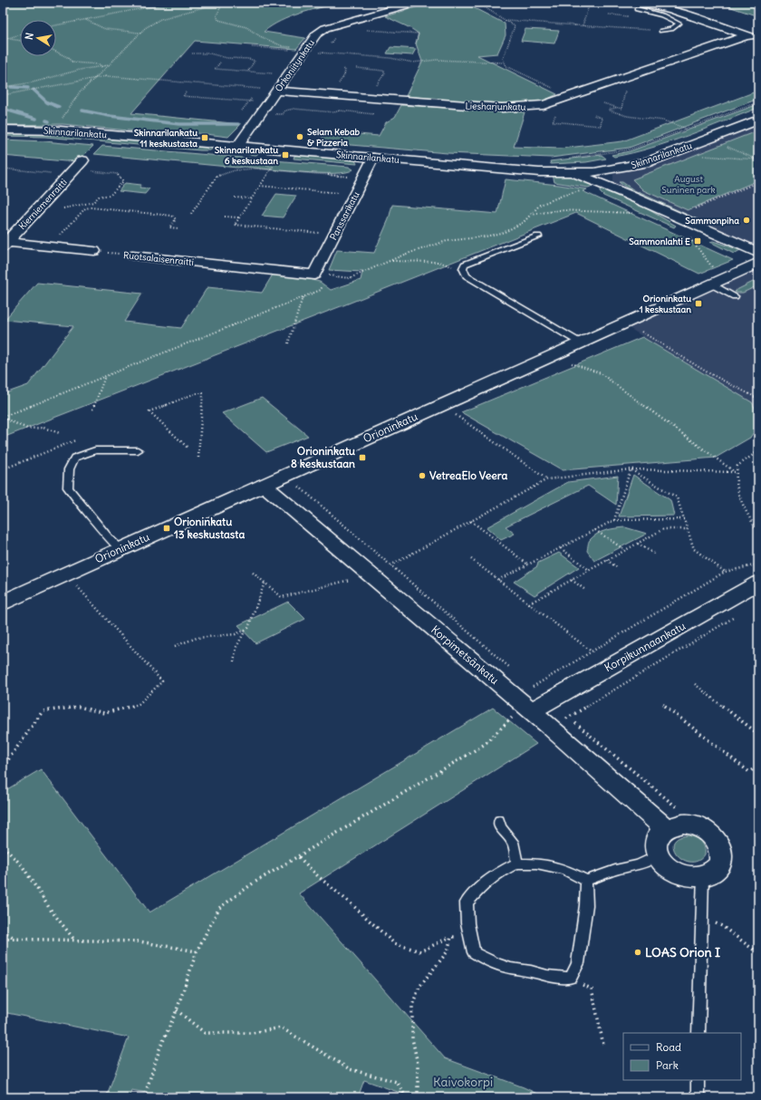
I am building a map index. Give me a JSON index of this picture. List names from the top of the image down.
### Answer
{
  "streets": {
    "main road": ["Skinnarilankatu", "Orioninkatu"],
    "street": [
      "Orkoniitynkatu",
      "Liesharjunkatu",
      "Kierniemenraitti",
      "Panssarikatu",
      "Ruotsalaisenraitti",
      "Korpikunnaankatu",
      "Korpimetsänkatu"
    ]
  },
  "crossings": [
    ["Orkoniitynkatu", "Liesharjunkatu"],
    ["Orkoniitynkatu", "Skinnarilankatu"],
    ["Skinnarilankatu", "Panssarikatu"],
    ["Panssarikatu", "Ruotsalaisenraitti"],
    ["Orioninkatu", "Korpimetsänkatu"],
    ["Korpikunnaankatu", "Korpimetsänkatu"]
  ],
  "parks": ["August Suninen park", "Kaivokorpi"],
  "places": {
    "other": [
      "Selam Kebab & Pizzeria",
      "Sammonpiha",
      "VetreaElo Veera",
      "LOAS Orion I"
    ],
    "transit": [
      "Skinnarilankatu 11 keskustasta",
      "Skinnarilankatu 6 keskustaan",
      "Sammonlahti E",
      "Orioninkatu 1 keskustaan",
      "Orioninkatu 8 keskustaan",
      "Orioninkatu 13 keskustasta"
    ]
  },
  "legend": ["Road", "Park"],
  "north": "left"
}
